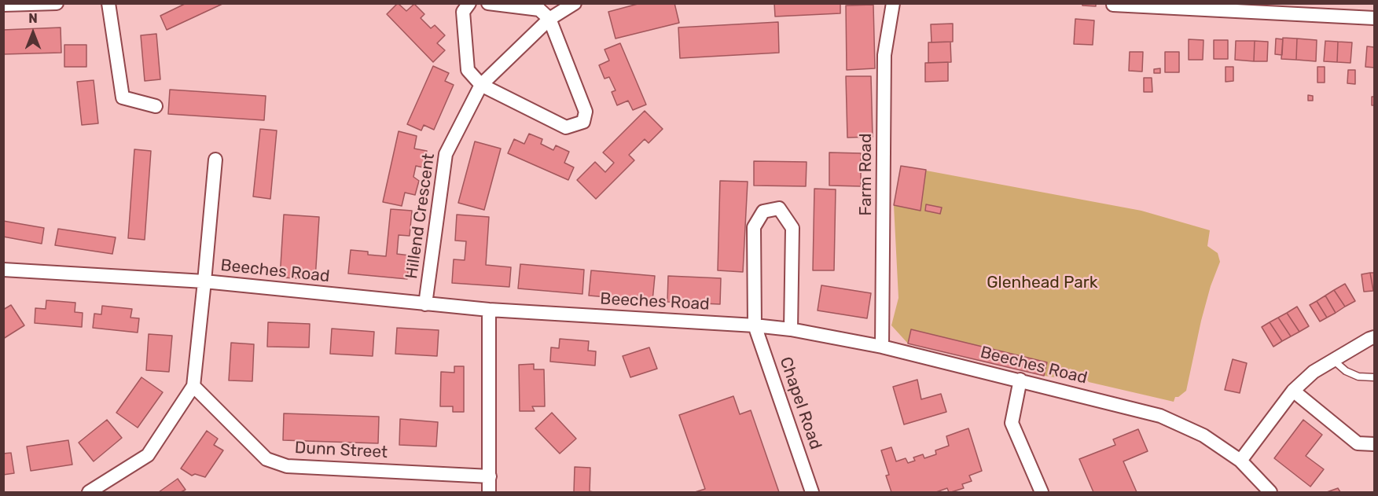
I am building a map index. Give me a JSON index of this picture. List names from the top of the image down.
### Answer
{
  "streets": {
    "street": [
      "Farm Road",
      "Hillend Crescent",
      "Beeches Road",
      "Chapel Road",
      "Dunn Street"
    ]
  },
  "crossings": [
    ["Farm Road", "Beeches Road"],
    ["Hillend Crescent", "Beeches Road"],
    ["Beeches Road", "Chapel Road"]
  ],
  "parks": ["Glenhead Park"],
  "north": "top"
}
